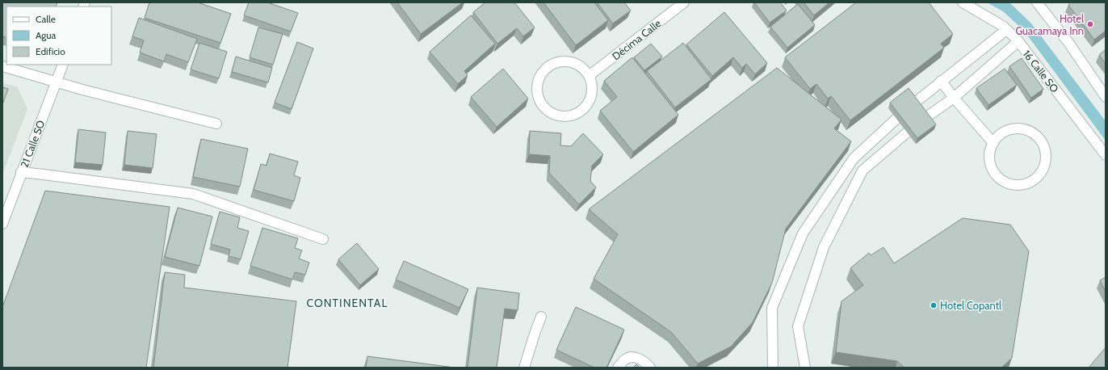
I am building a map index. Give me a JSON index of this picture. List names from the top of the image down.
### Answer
{
  "streets": {
    "street": ["Décima Calle", "16 Calle SO", "21 Calle SO"]
  },
  "districts": ["CONTINENTAL"],
  "places": ["Hotel Guacamaya Inn", "Hotel Copantl"],
  "legend": ["Calle", "Agua", "Edificio"]
}
